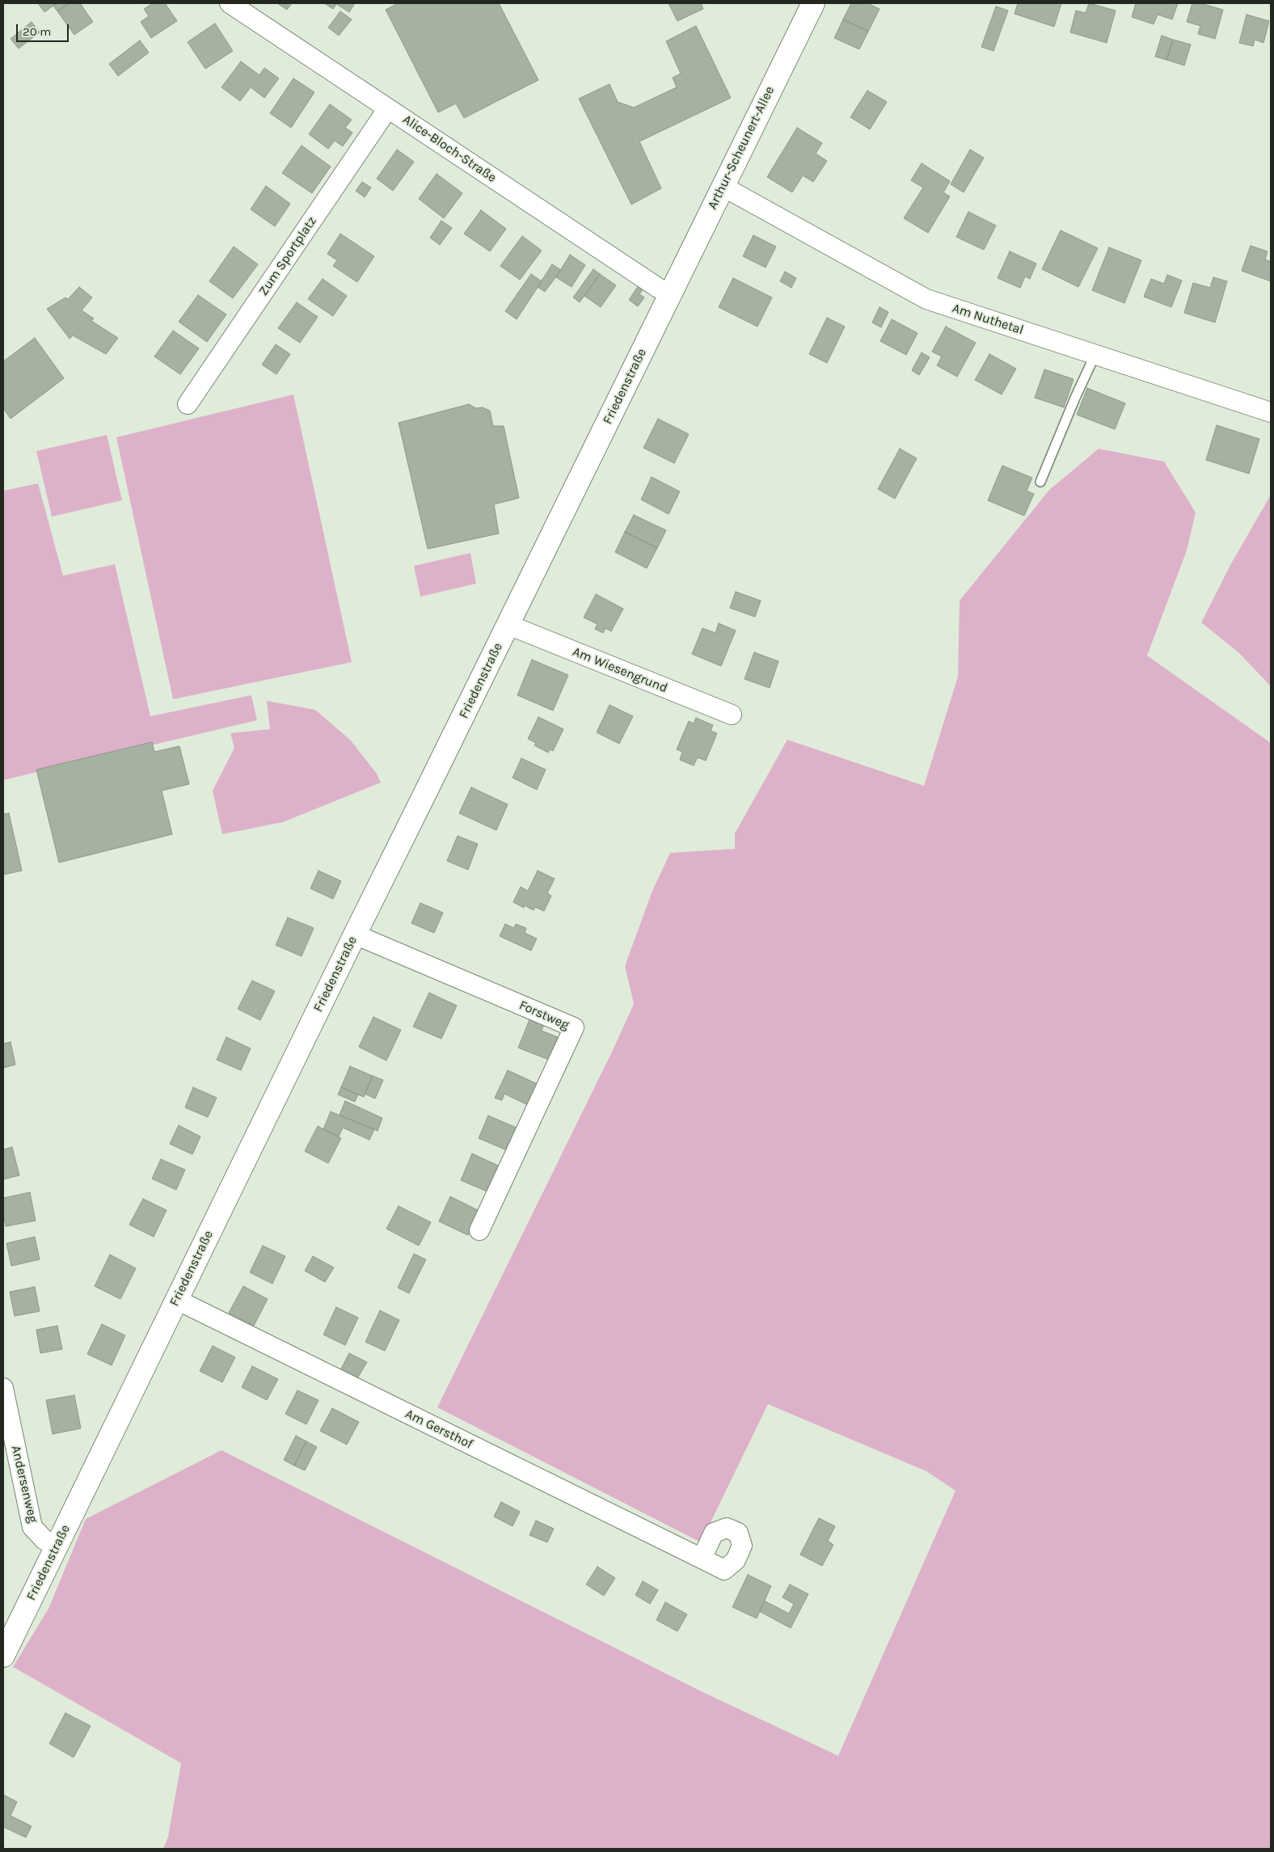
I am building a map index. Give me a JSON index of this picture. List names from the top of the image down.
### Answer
{
  "streets": {
    "main road": ["Arthur-Scheunert-Allee", "Friedenstraße"],
    "street": [
      "Alice-Bloch-Straße",
      "Zum Sportplatz",
      "Am Nuthetal",
      "Am Wiesengrund",
      "Forstweg",
      "Am Gersthof",
      "Andersenweg"
    ]
  },
  "crossings": [
    ["Arthur-Scheunert-Allee", "Alice-Bloch-Straße"],
    ["Arthur-Scheunert-Allee", "Am Nuthetal"],
    ["Arthur-Scheunert-Allee", "Friedenstraße"],
    ["Alice-Bloch-Straße", "Zum Sportplatz"],
    ["Alice-Bloch-Straße", "Friedenstraße"],
    ["Friedenstraße", "Am Wiesengrund"],
    ["Friedenstraße", "Forstweg"],
    ["Friedenstraße", "Am Gersthof"],
    ["Friedenstraße", "Andersenweg"]
  ],
  "scale_bar": "20 m"
}
